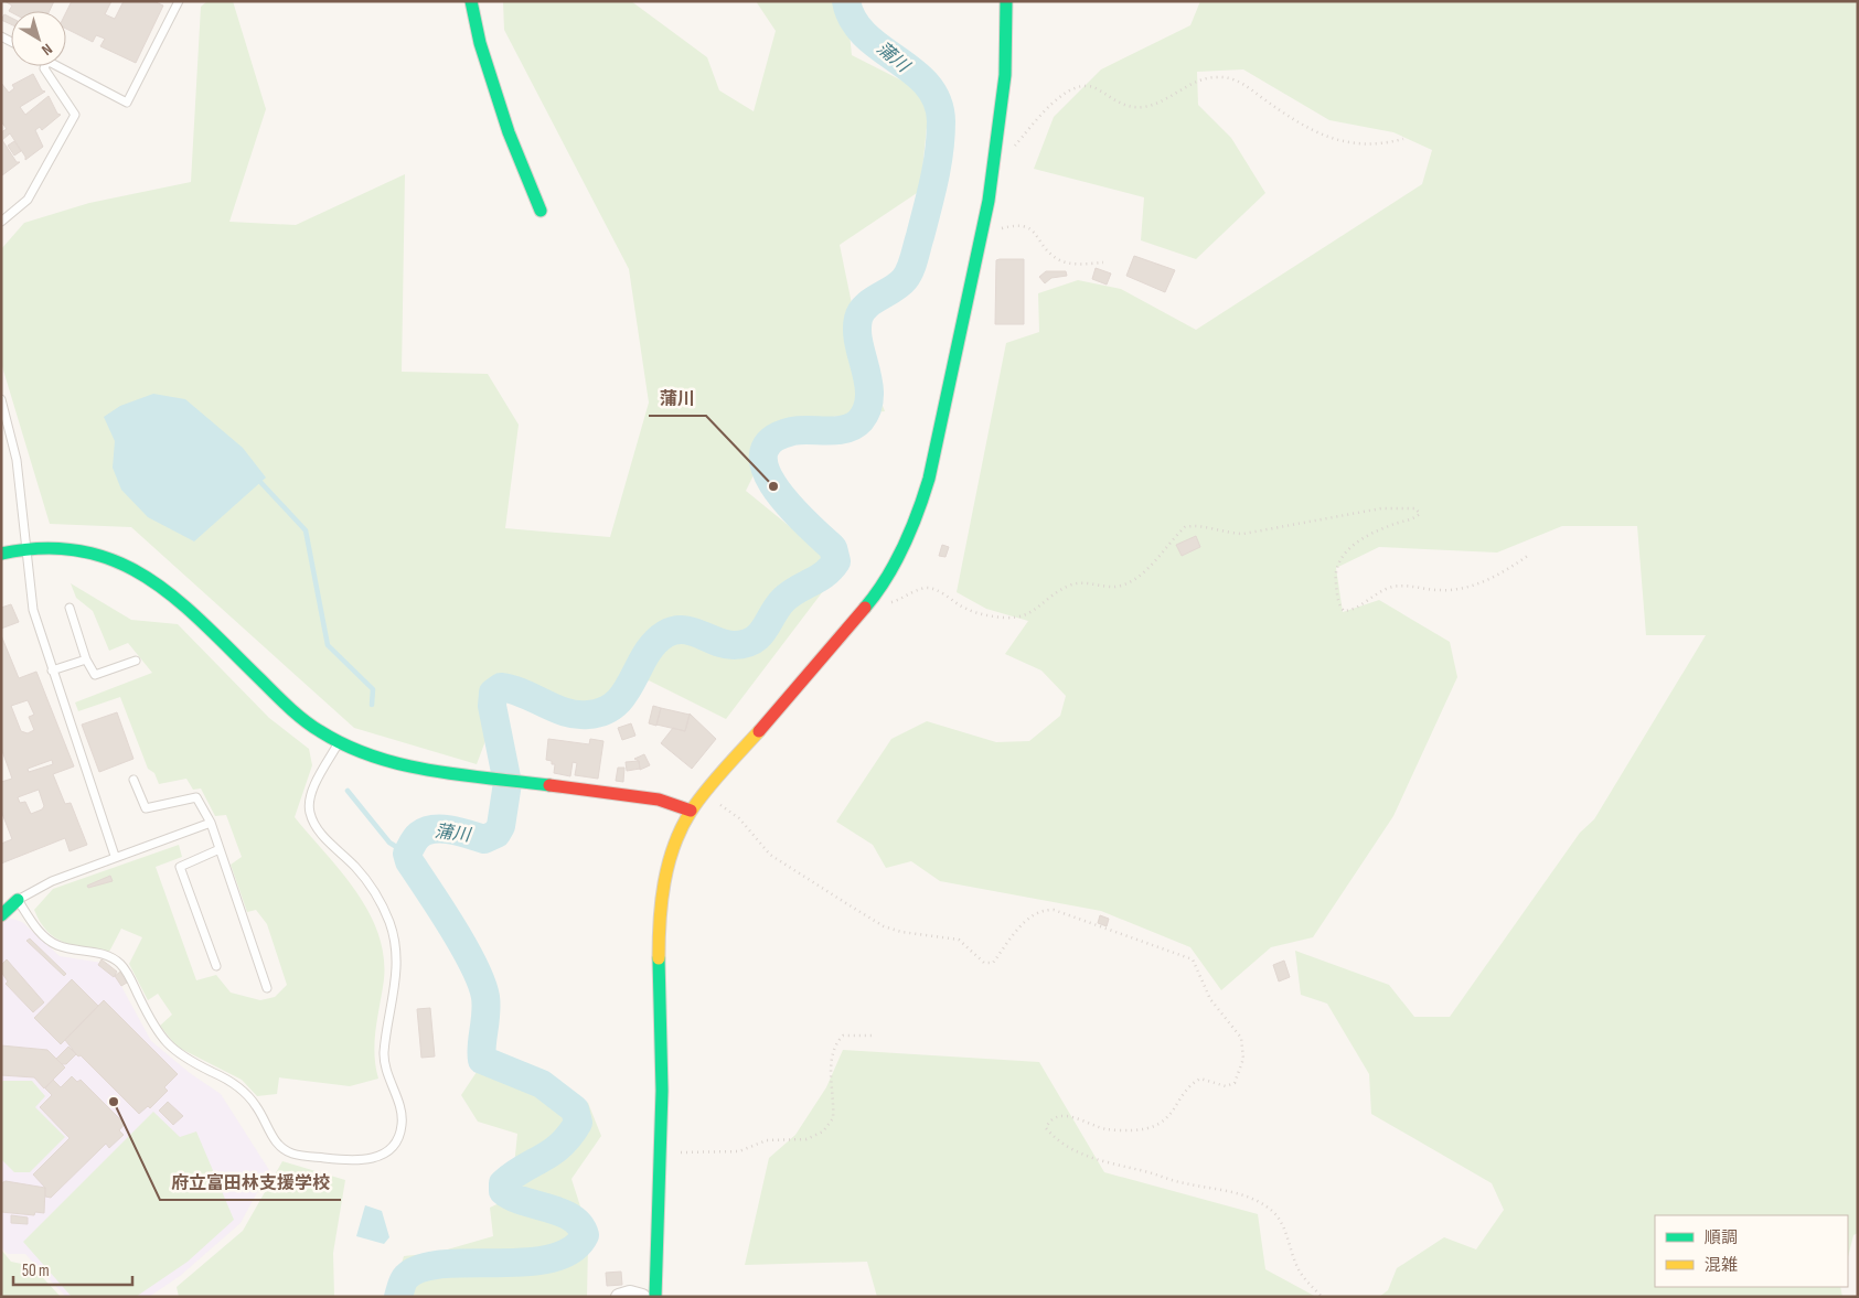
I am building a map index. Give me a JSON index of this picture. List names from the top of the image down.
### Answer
{
  "water": ["蒲川"],
  "places": ["蒲川", "府立富田林支援学校"],
  "legend": ["順調", "混雑"],
  "scale_bar": "50 m",
  "north": "bottom right"
}
